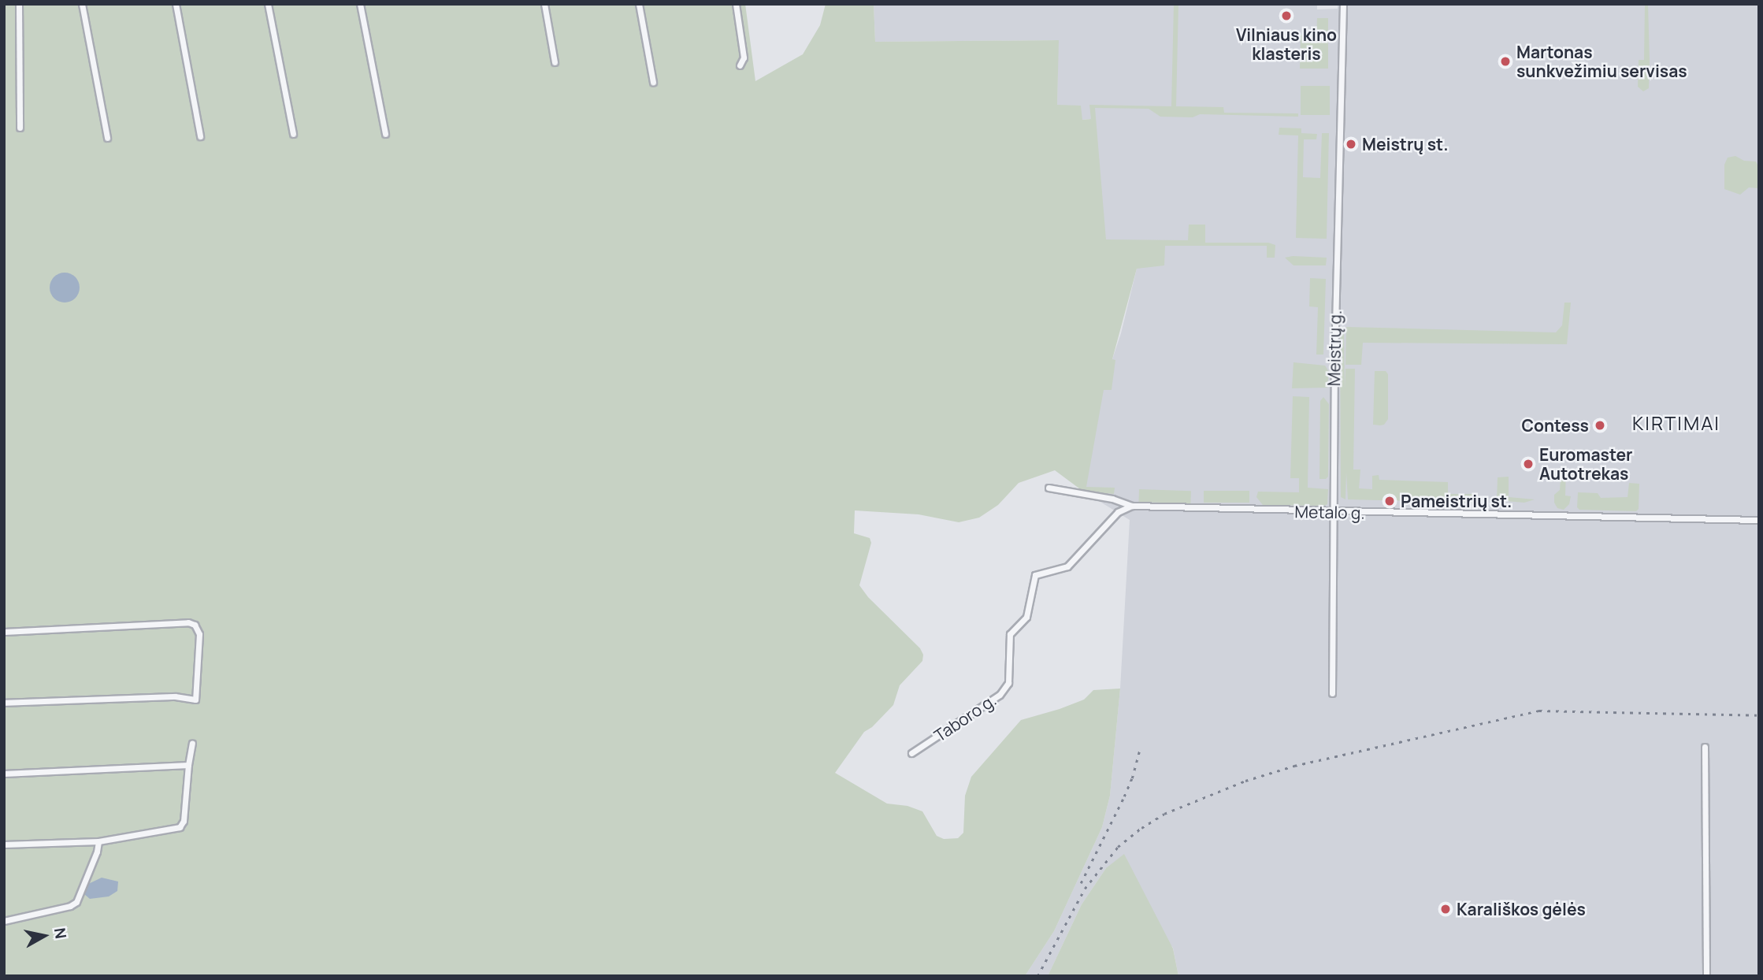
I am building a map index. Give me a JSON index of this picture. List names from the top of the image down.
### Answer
{
  "streets": {
    "street": ["Meistrų g.", "Metalo g.", "Taboro g."]
  },
  "crossings": [
    ["Meistrų g.", "Metalo g."],
    ["Metalo g.", "Taboro g."]
  ],
  "districts": ["KIRTIMAI"],
  "places": [
    "Vilniaus kino klasteris",
    "Martonas sunkvežimiu servisas",
    "Meistrų st.",
    "Contess",
    "Euromaster Autotrekas",
    "Pameistrių st.",
    "Karališkos gėlės"
  ],
  "north": "right"
}
